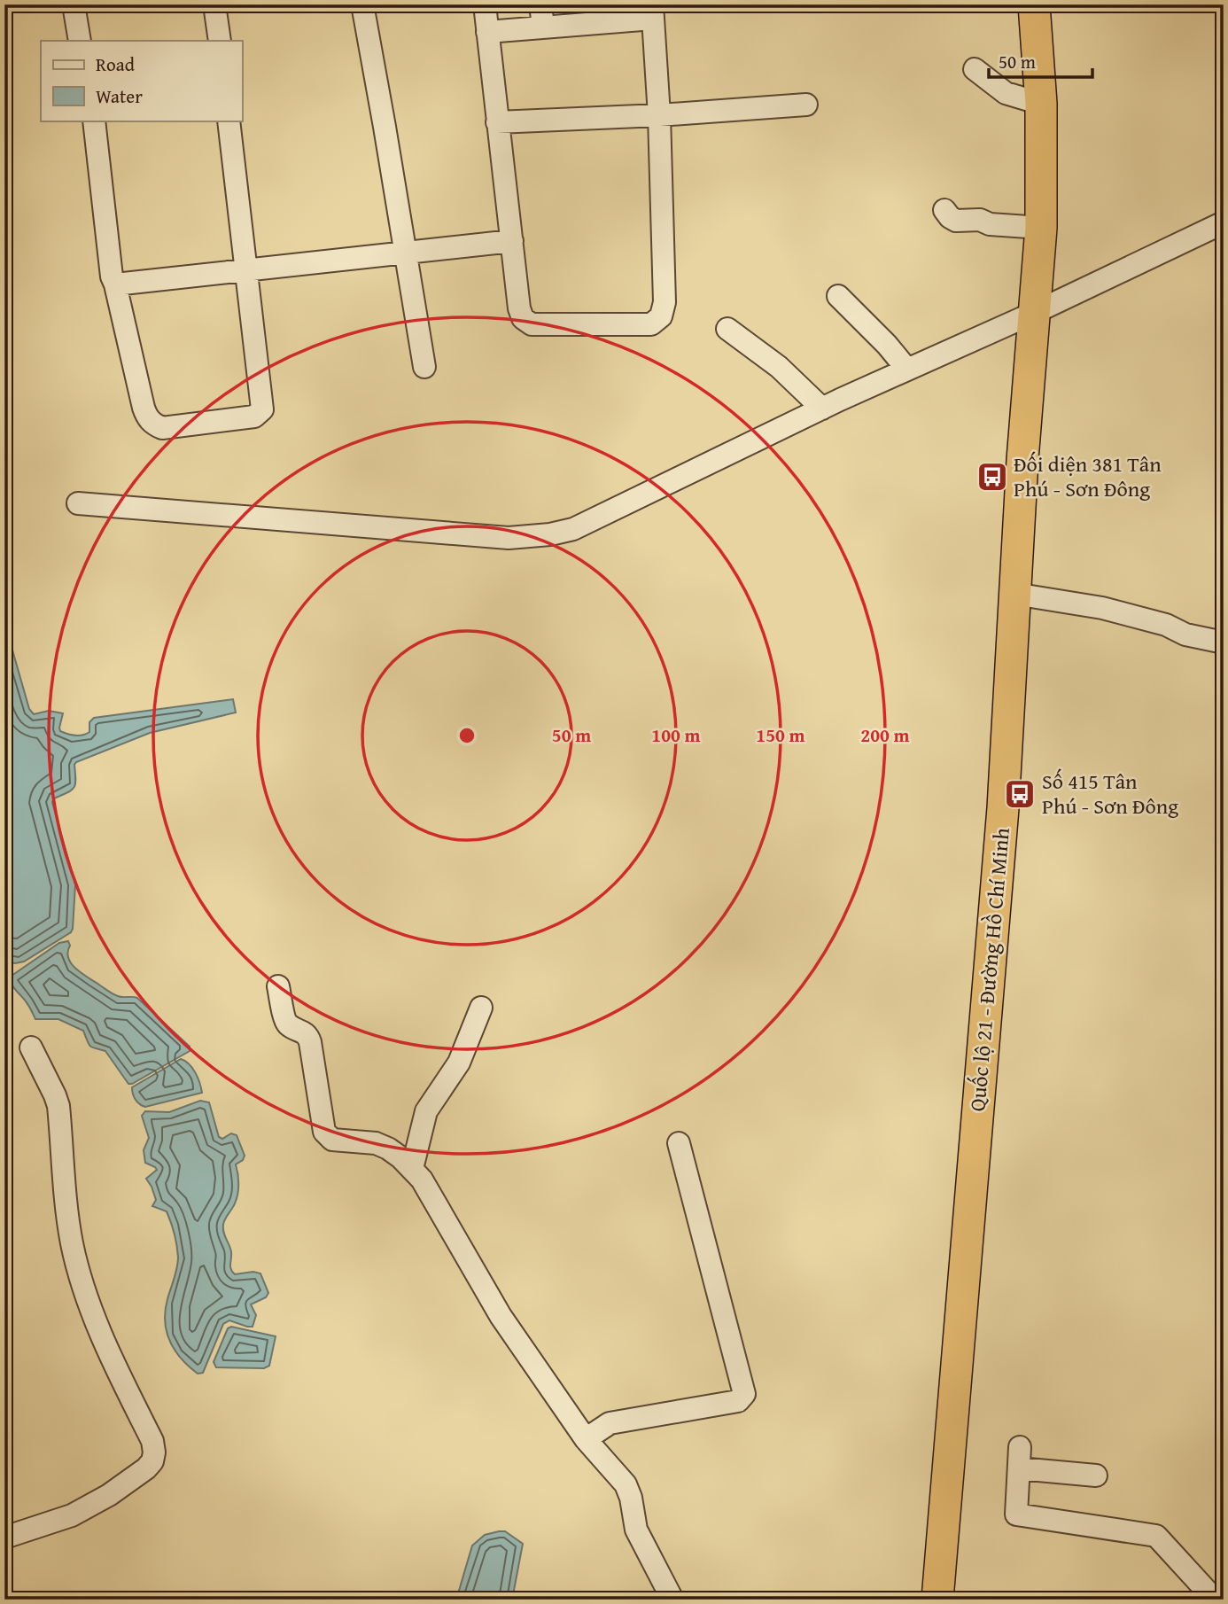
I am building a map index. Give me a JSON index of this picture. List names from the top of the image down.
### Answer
{
  "streets": {
    "highway": ["Quốc lộ 21 - Đường Hồ Chí Minh"]
  },
  "places": {
    "bus stop": ["Đối diện 381 Tân Phú - Sơn Đông", "Số 415 Tân Phú - Sơn Đông"]
  },
  "legend": ["Road", "Water"],
  "scale_bar": "50 m",
  "rings": [
    "50 m",
    "100 m",
    "150 m",
    "200 m"
  ]
}
